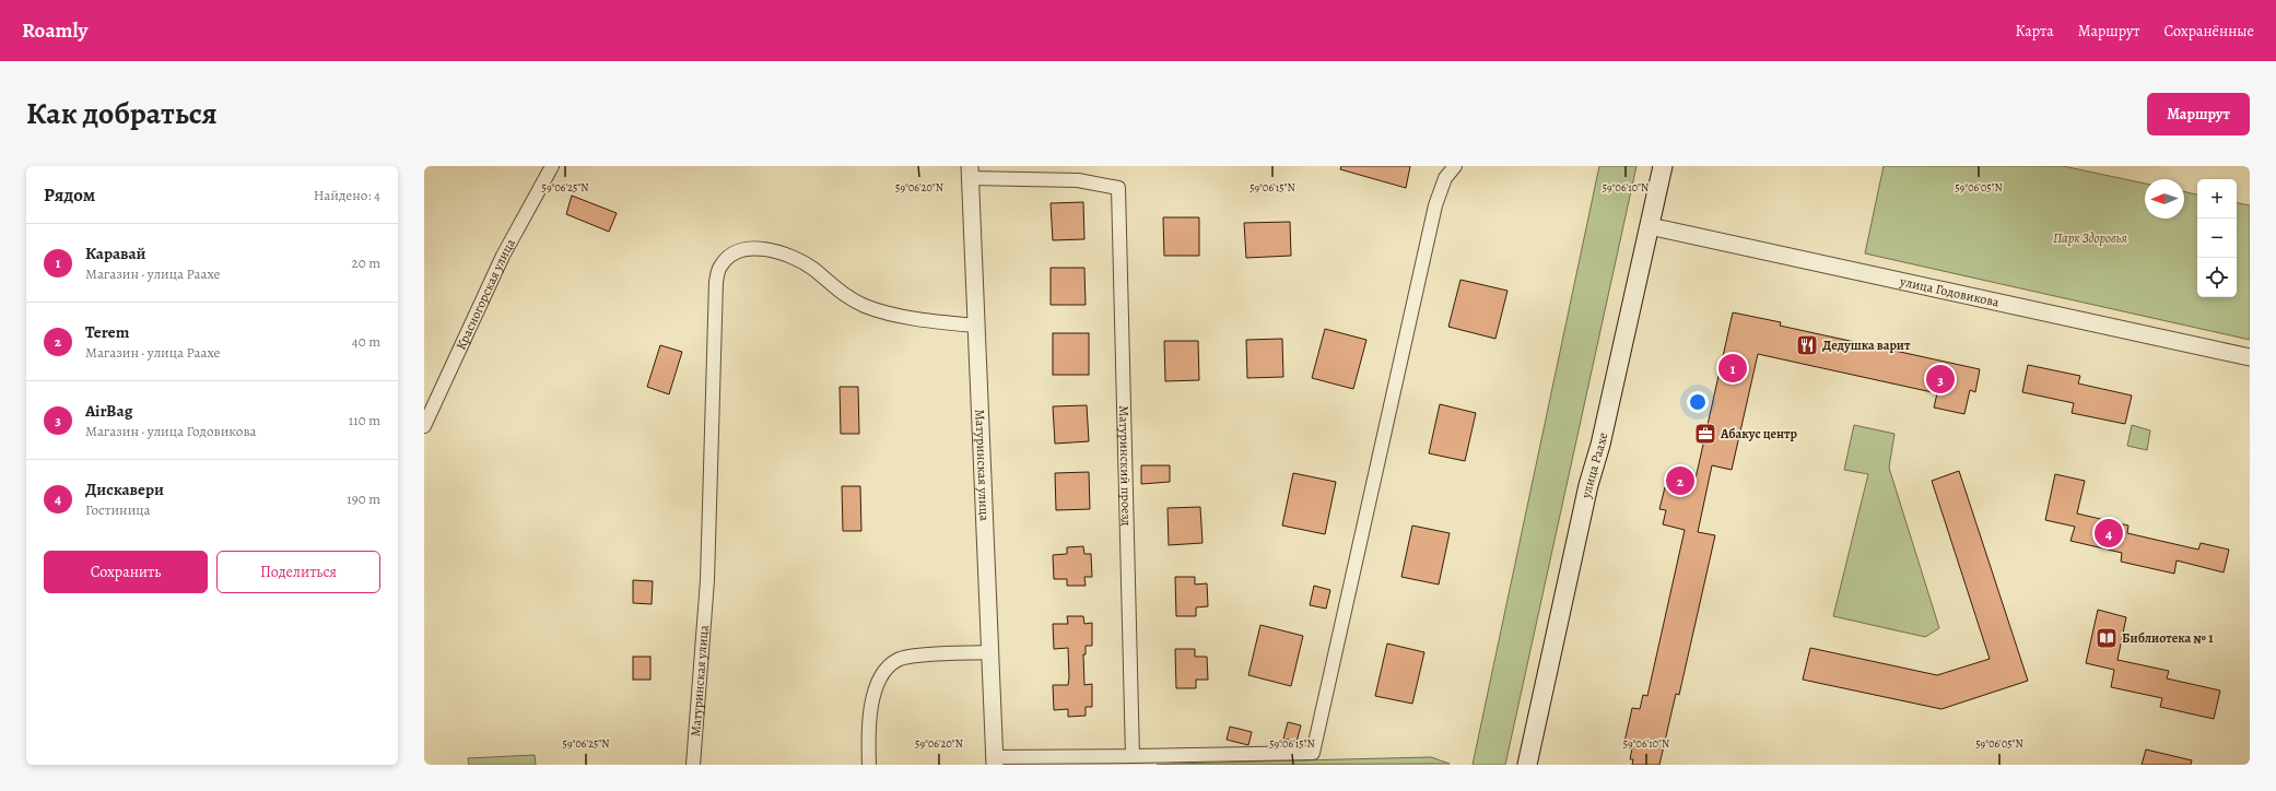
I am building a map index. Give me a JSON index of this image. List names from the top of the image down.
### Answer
{
  "streets": {
    "main road": ["улица Раахе"],
    "street": [
      "улица Годовикова",
      "Красногорская улица",
      "Матуринская улица",
      "Матуринский проезд"
    ]
  },
  "crossings": [
    ["улица Годовикова", "улица Раахе"],
    ["Матуринская улица", "Матуринский проезд"]
  ],
  "parks": ["Парк Здоровья"],
  "places": {
    "restaurant": ["Дедушка варит"],
    "office": ["Абакус центр"],
    "library": ["Библиотека № 1"]
  },
  "north": "left",
  "page": {
    "header": "Roamly",
    "nav": ["Карта", "Маршрут", "Сохранённые"],
    "title": "Как добраться",
    "buttons": [
      "Маршрут",
      ["Сохранить", "Поделиться"]
    ],
    "heading": ["Рядом", "Найдено: 4"],
    "map_buttons": ["+", "−"],
    "list": [
      {
        "mark": "1",
        "name": "Каравай",
        "note": "Магазин · улица Раахе",
        "value": "20 m"
      },
      {
        "mark": "2",
        "name": "Terem",
        "note": "Магазин · улица Раахе",
        "value": "40 m"
      },
      {
        "mark": "3",
        "name": "AirBag",
        "note": "Магазин · улица Годовикова",
        "value": "110 m"
      },
      {
        "mark": "4",
        "name": "Дискавери",
        "note": "Гостиница",
        "value": "190 m"
      }
    ],
    "pins": [
      "1",
      "3",
      "2",
      "4"
    ]
  },
  "coordinates": [
    "59°06'25\"N",
    "59°06'20\"N",
    "59°06'15\"N",
    "59°06'10\"N",
    "59°06'05\"N"
  ]
}
